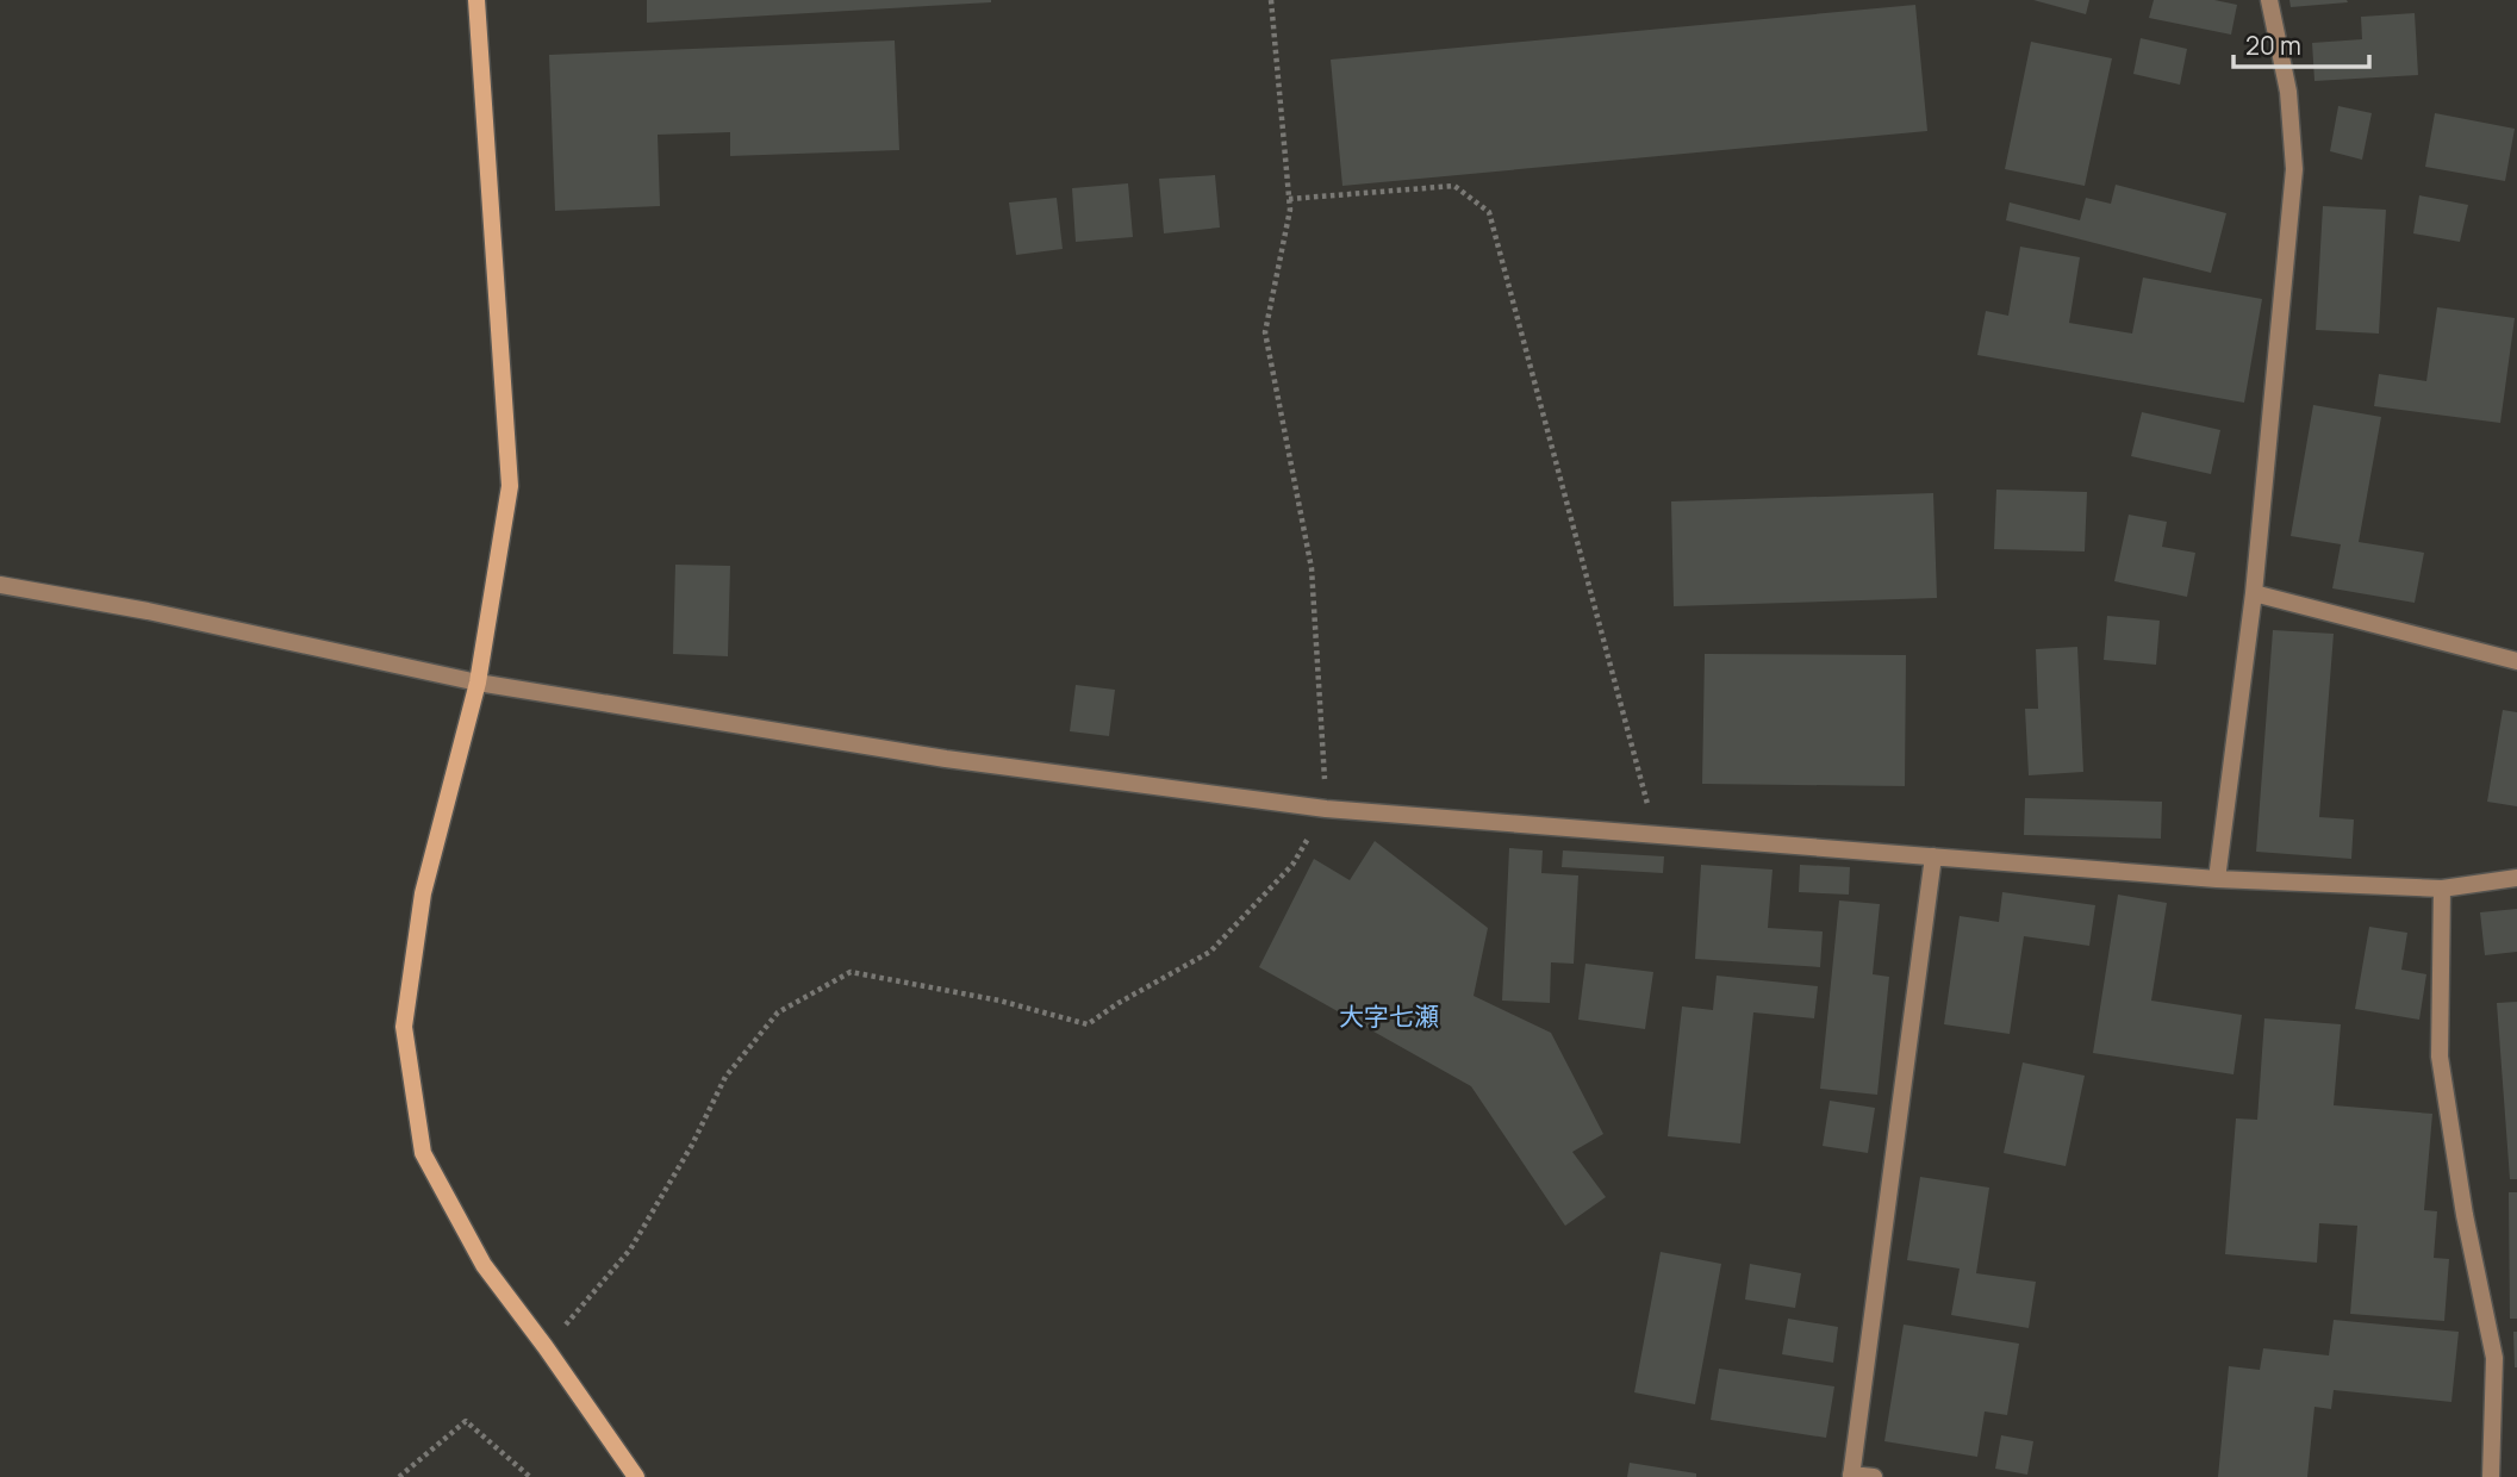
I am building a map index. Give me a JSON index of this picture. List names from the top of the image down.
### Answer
{
  "districts": ["大字七瀬"],
  "scale_bar": "20 m"
}
